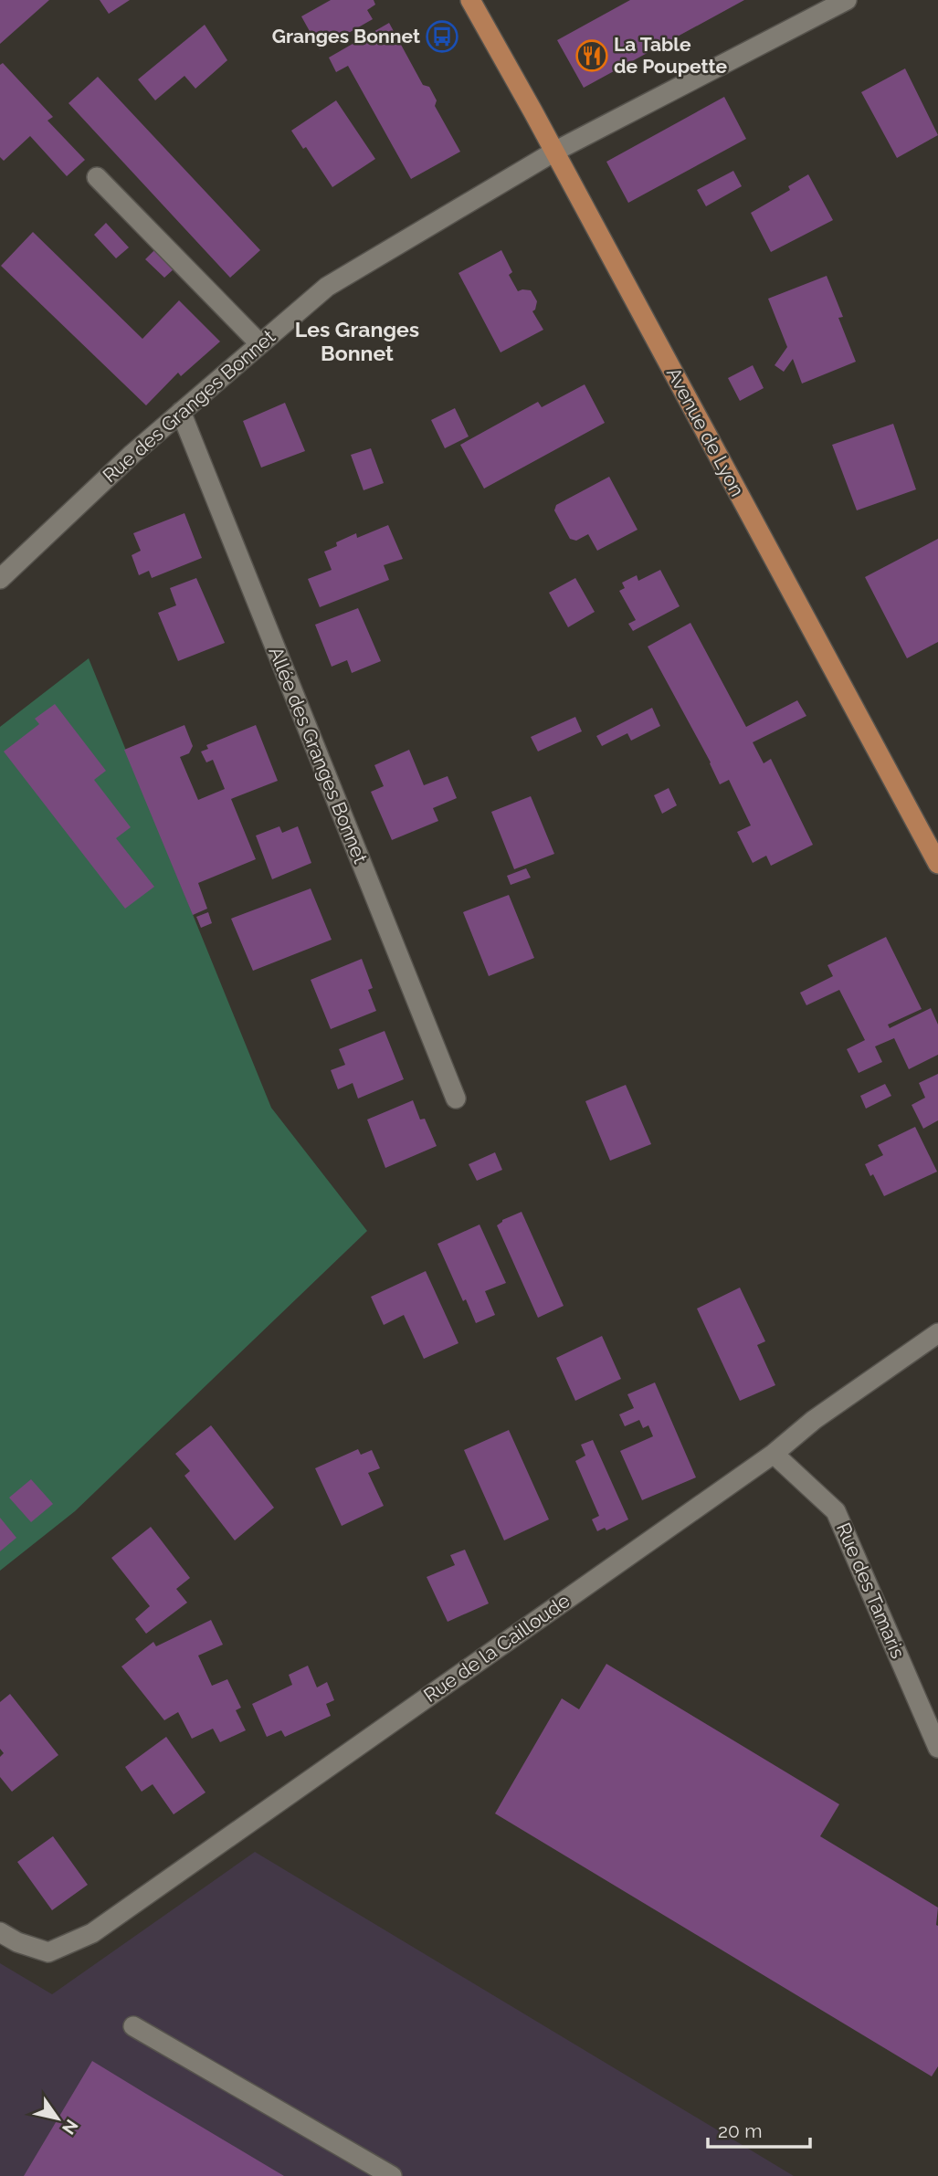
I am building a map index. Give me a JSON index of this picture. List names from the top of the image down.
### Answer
{
  "streets": {
    "main road": ["Avenue de Lyon"],
    "street": [
      "Rue des Granges Bonnet",
      "Allée des Granges Bonnet",
      "Rue des Tamaris",
      "Rue de la Cailloude"
    ]
  },
  "crossings": [
    ["Rue des Granges Bonnet", "Avenue de Lyon"],
    ["Rue des Granges Bonnet", "Allée des Granges Bonnet"],
    ["Rue des Tamaris", "Rue de la Cailloude"]
  ],
  "districts": ["Les Granges Bonnet"],
  "places": {
    "bus stop": ["Granges Bonnet"],
    "restaurant": ["La Table de Poupette"]
  },
  "scale_bar": "20 m",
  "north": "bottom right"
}
